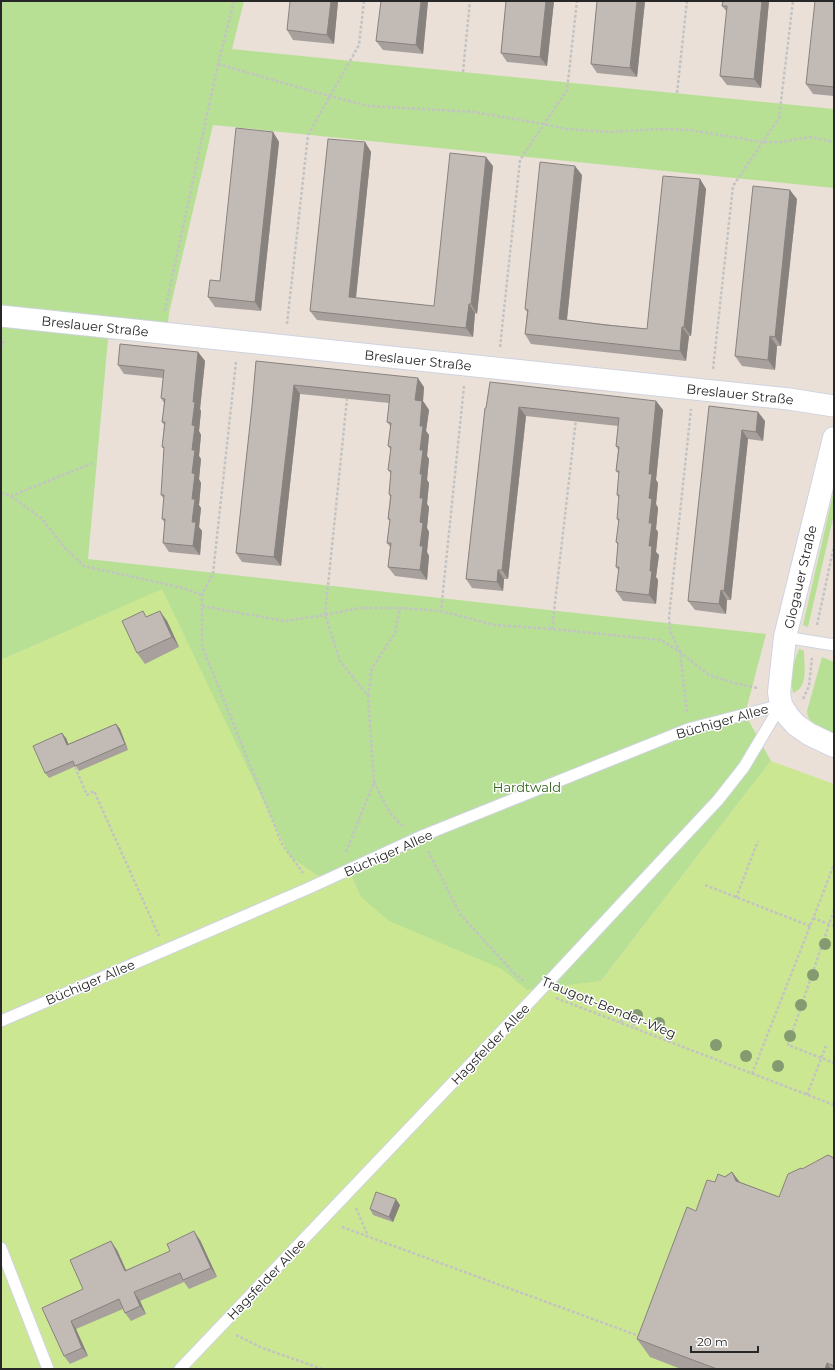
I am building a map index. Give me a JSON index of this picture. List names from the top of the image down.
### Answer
{
  "streets": {
    "street": ["Breslauer Straße", "Glogauer Straße"],
    "lane": ["Büchiger Allee", "Hagsfelder Allee"],
    "path": ["Traugott-Bender-Weg"]
  },
  "crossings": [
    ["Glogauer Straße", "Büchiger Allee"],
    ["Glogauer Straße", "Hagsfelder Allee"],
    ["Büchiger Allee", "Traugott-Bender-Weg"],
    ["Büchiger Allee", "Hagsfelder Allee"],
    ["Traugott-Bender-Weg", "Hagsfelder Allee"]
  ],
  "parks": ["Hardtwald"],
  "scale_bar": "20 m"
}
